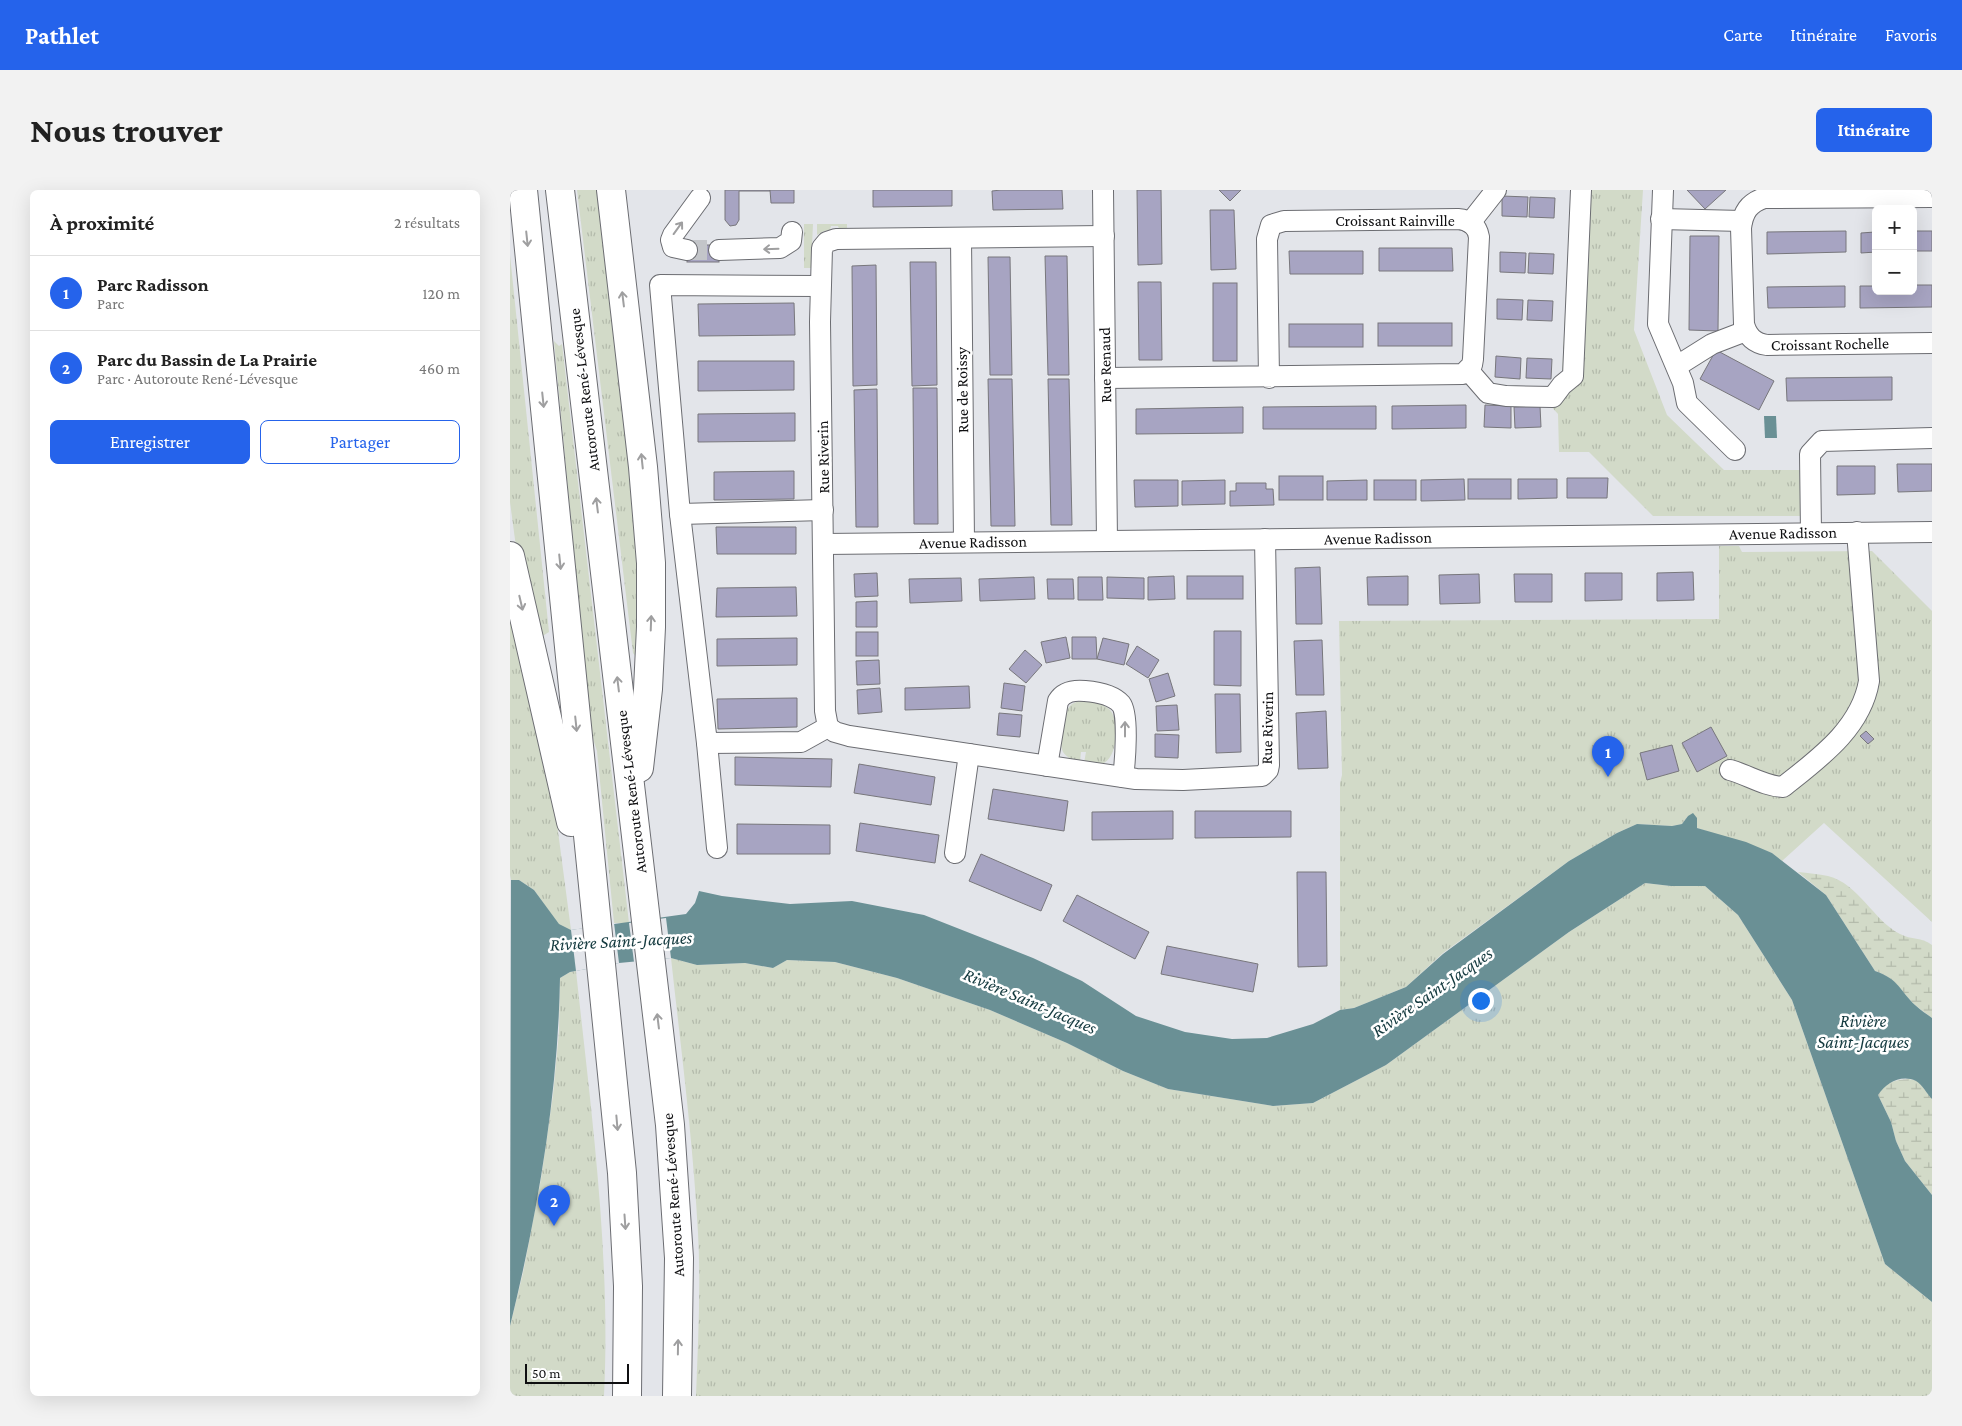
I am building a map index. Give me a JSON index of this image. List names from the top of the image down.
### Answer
{
  "streets": {
    "highway": ["Autoroute René-Lévesque"],
    "street": [
      "Croissant Rainville",
      "Croissant Rochelle",
      "Rue Renaud",
      "Rue de Roissy",
      "Rue Riverin",
      "Avenue Radisson"
    ]
  },
  "crossings": [
    ["Rue Renaud", "Rue Riverin"],
    ["Rue Renaud", "Avenue Radisson"],
    ["Rue de Roissy", "Rue Riverin"],
    ["Rue de Roissy", "Avenue Radisson"],
    ["Rue Riverin", "Avenue Radisson"]
  ],
  "water": ["Rivière Saint-Jacques"],
  "scale_bar": "50 m",
  "page": {
    "header": "Pathlet",
    "nav": ["Carte", "Itinéraire", "Favoris"],
    "buttons": [
      "Itinéraire",
      ["Enregistrer", "Partager"]
    ],
    "title": "Nous trouver",
    "heading": ["À proximité", "2 résultats"],
    "map_buttons": ["+", "−"],
    "list": [
      {
        "mark": "1",
        "name": "Parc Radisson",
        "note": "Parc",
        "value": "120 m"
      },
      {
        "mark": "2",
        "name": "Parc du Bassin de La Prairie",
        "note": "Parc · Autoroute René-Lévesque",
        "value": "460 m"
      }
    ],
    "pins": ["1", "2"],
    "scale": "50 m"
  }
}
